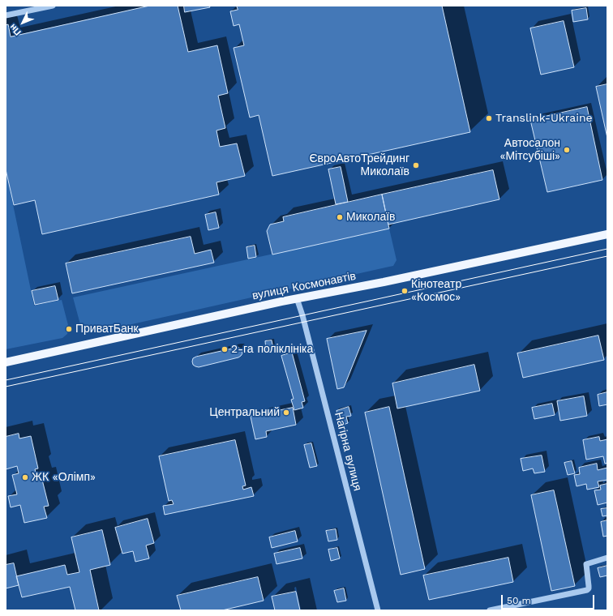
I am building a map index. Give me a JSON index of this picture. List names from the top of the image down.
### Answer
{
  "streets": {
    "main road": ["вулиця Космонавтів"],
    "street": ["Нагірна вулиця"]
  },
  "crossings": [
    ["вулиця Космонавтів", "Нагірна вулиця"]
  ],
  "places": [
    "Translink-Ukraine",
    "Автосалон «Мітсубіші»",
    "ЄвроАвтоТрейдинг Миколаїв",
    "Миколаїв",
    "Кінотеатр «Космос»",
    "ПриватБанк",
    "2-га поліклініка",
    "Центральний",
    "ЖК «Олімп»"
  ],
  "scale_bar": "50 m",
  "north": "bottom left"
}
